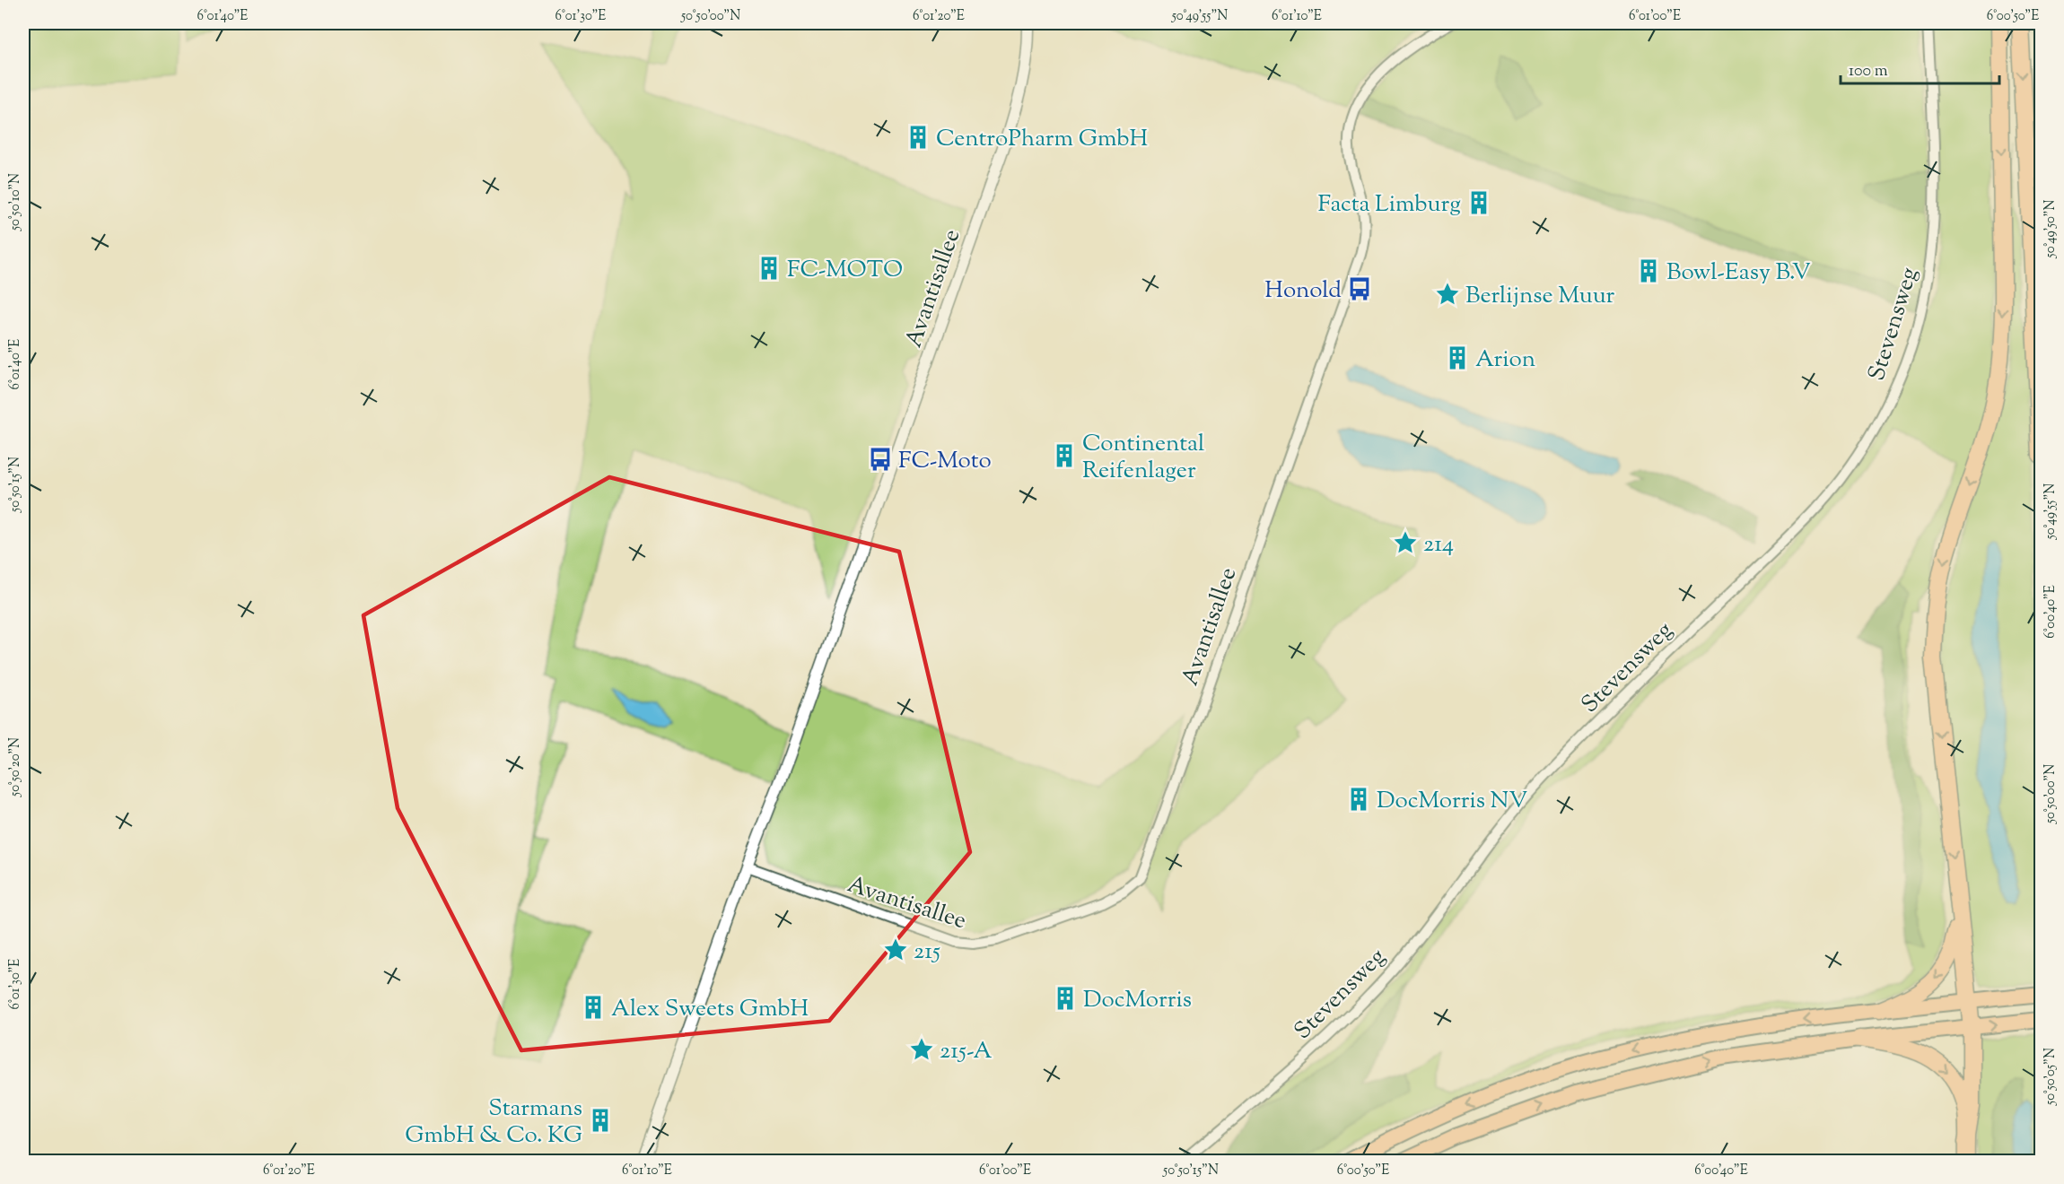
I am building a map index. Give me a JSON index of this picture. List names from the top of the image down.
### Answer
{
  "streets": {
    "street": ["Avantisallee", "Stevensweg"]
  },
  "places": {
    "building": [
      "CentroPharm GmbH",
      "Facta Limburg",
      "FC-MOTO",
      "Bowl-Easy B.V",
      "Arion",
      "Continental Reifenlager",
      "DocMorris NV",
      "DocMorris",
      "Alex Sweets GmbH",
      "Starmans GmbH & Co. KG"
    ],
    "bus stop": ["Honold", "FC-Moto"],
    "place": [
      "Berlijnse Muur",
      "214",
      "215",
      "215-A"
    ]
  },
  "scale_bar": "100 m",
  "coordinates": [
    "6°01'40\"E",
    "6°01'30\"E",
    "50°50'00\"N",
    "6°01'20\"E",
    "50°49'55\"N",
    "6°01'10\"E",
    "6°01'00\"E",
    "6°00'50\"E",
    "50°50'10\"N",
    "50°49'50\"N",
    "50°50'15\"N",
    "6°00'40\"E",
    "50°50'20\"N",
    "50°50'05\"N"
  ]
}
